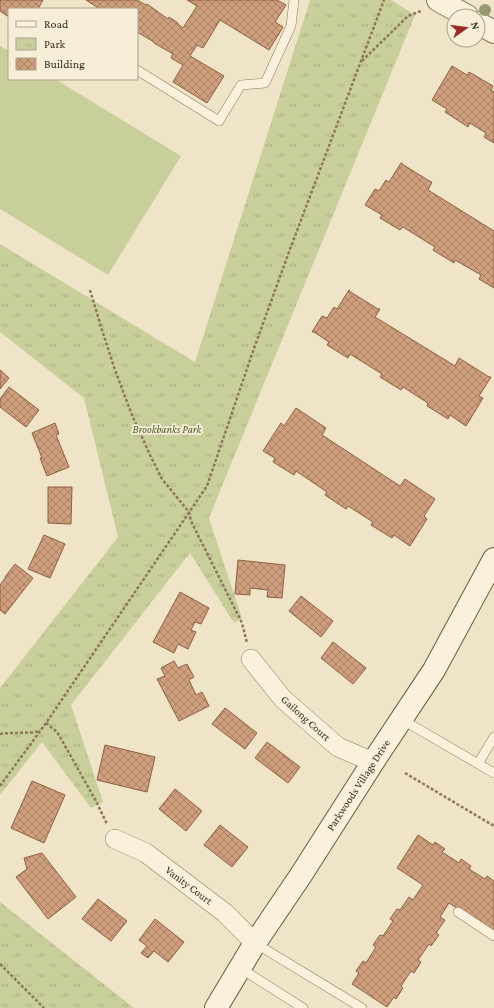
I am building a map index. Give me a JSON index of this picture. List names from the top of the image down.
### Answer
{
  "streets": {
    "main road": ["Parkwoods Village Drive"],
    "street": ["Gailong Court", "Vanity Court"]
  },
  "crossings": [
    ["Gailong Court", "Parkwoods Village Drive"],
    ["Parkwoods Village Drive", "Vanity Court"]
  ],
  "parks": ["Brookbanks Park"],
  "legend": ["Road", "Park", "Building"],
  "north": "right"
}
